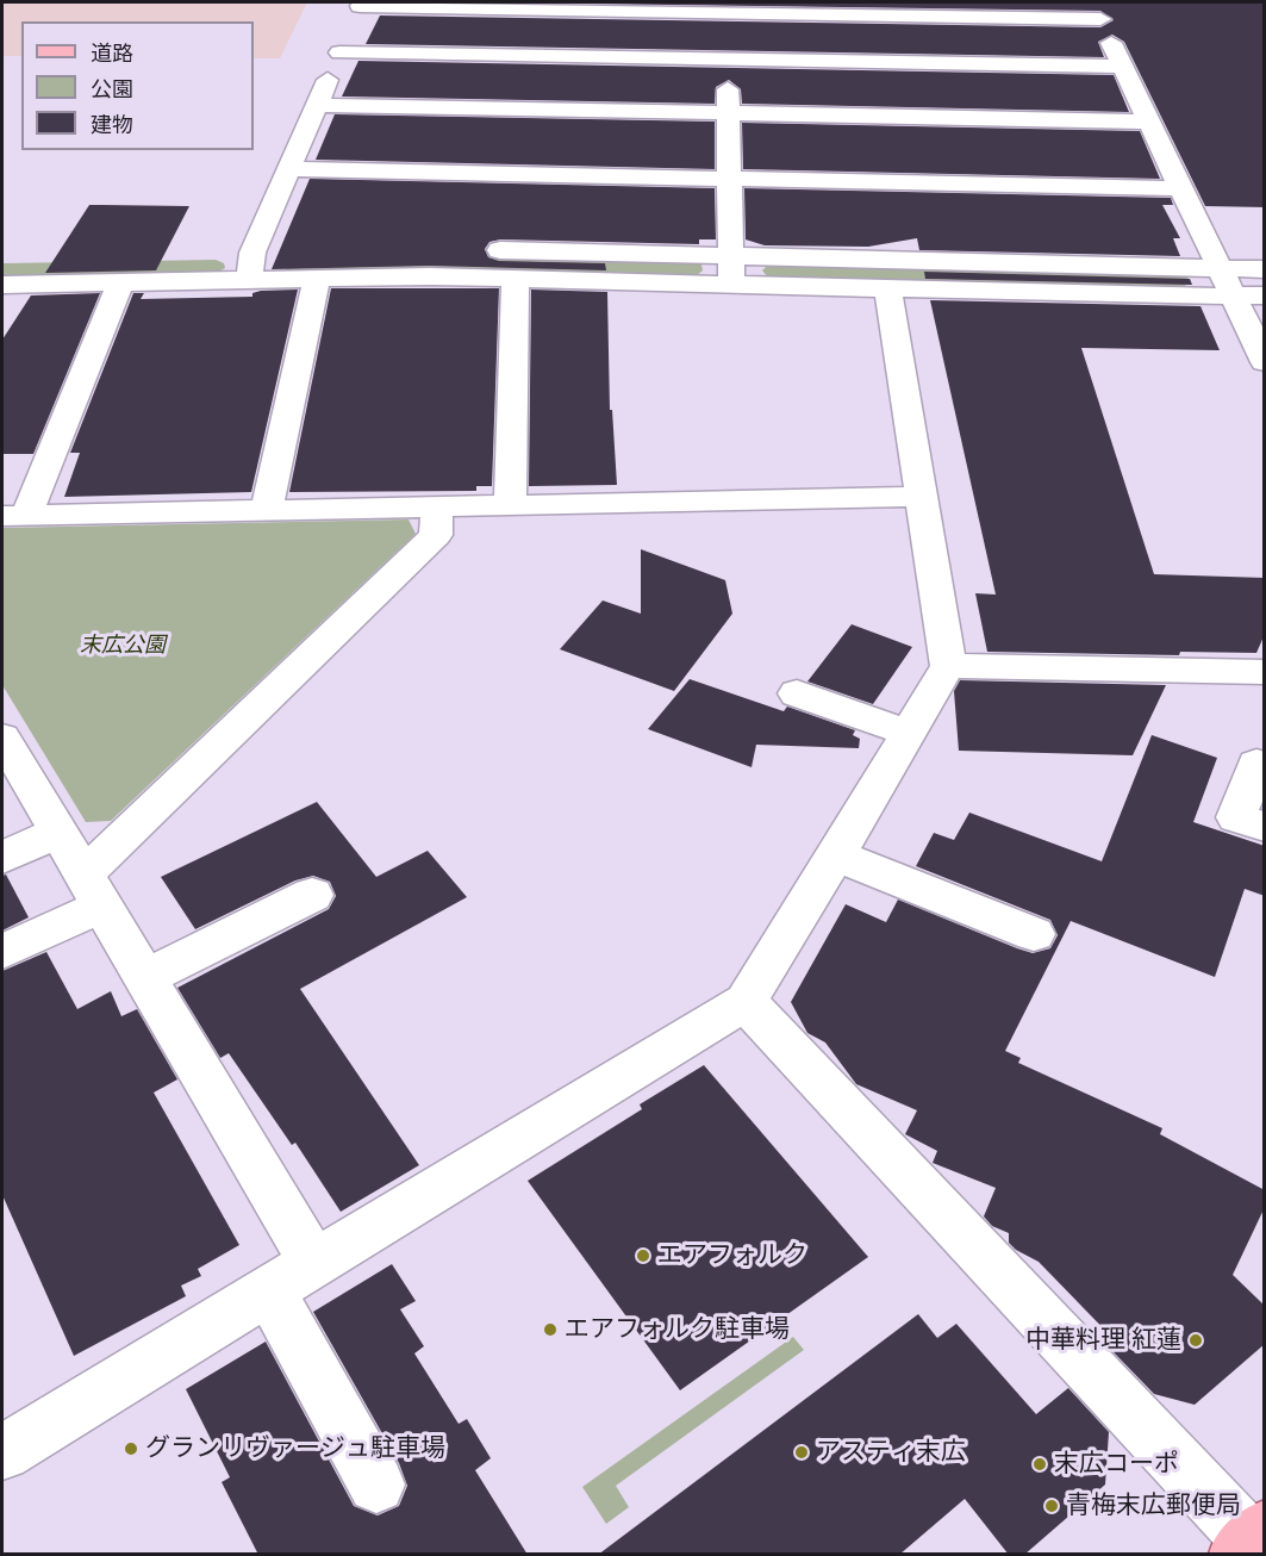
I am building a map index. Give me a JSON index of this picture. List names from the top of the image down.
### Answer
{
  "parks": ["末広公園"],
  "places": [
    "エアフォルク",
    "エアフォルク駐車場",
    "中華料理 紅蓮",
    "グランリヴァージュ駐車場",
    "アスティ末広",
    "末広コーポ",
    "青梅末広郵便局"
  ],
  "legend": ["道路", "公園", "建物"]
}
